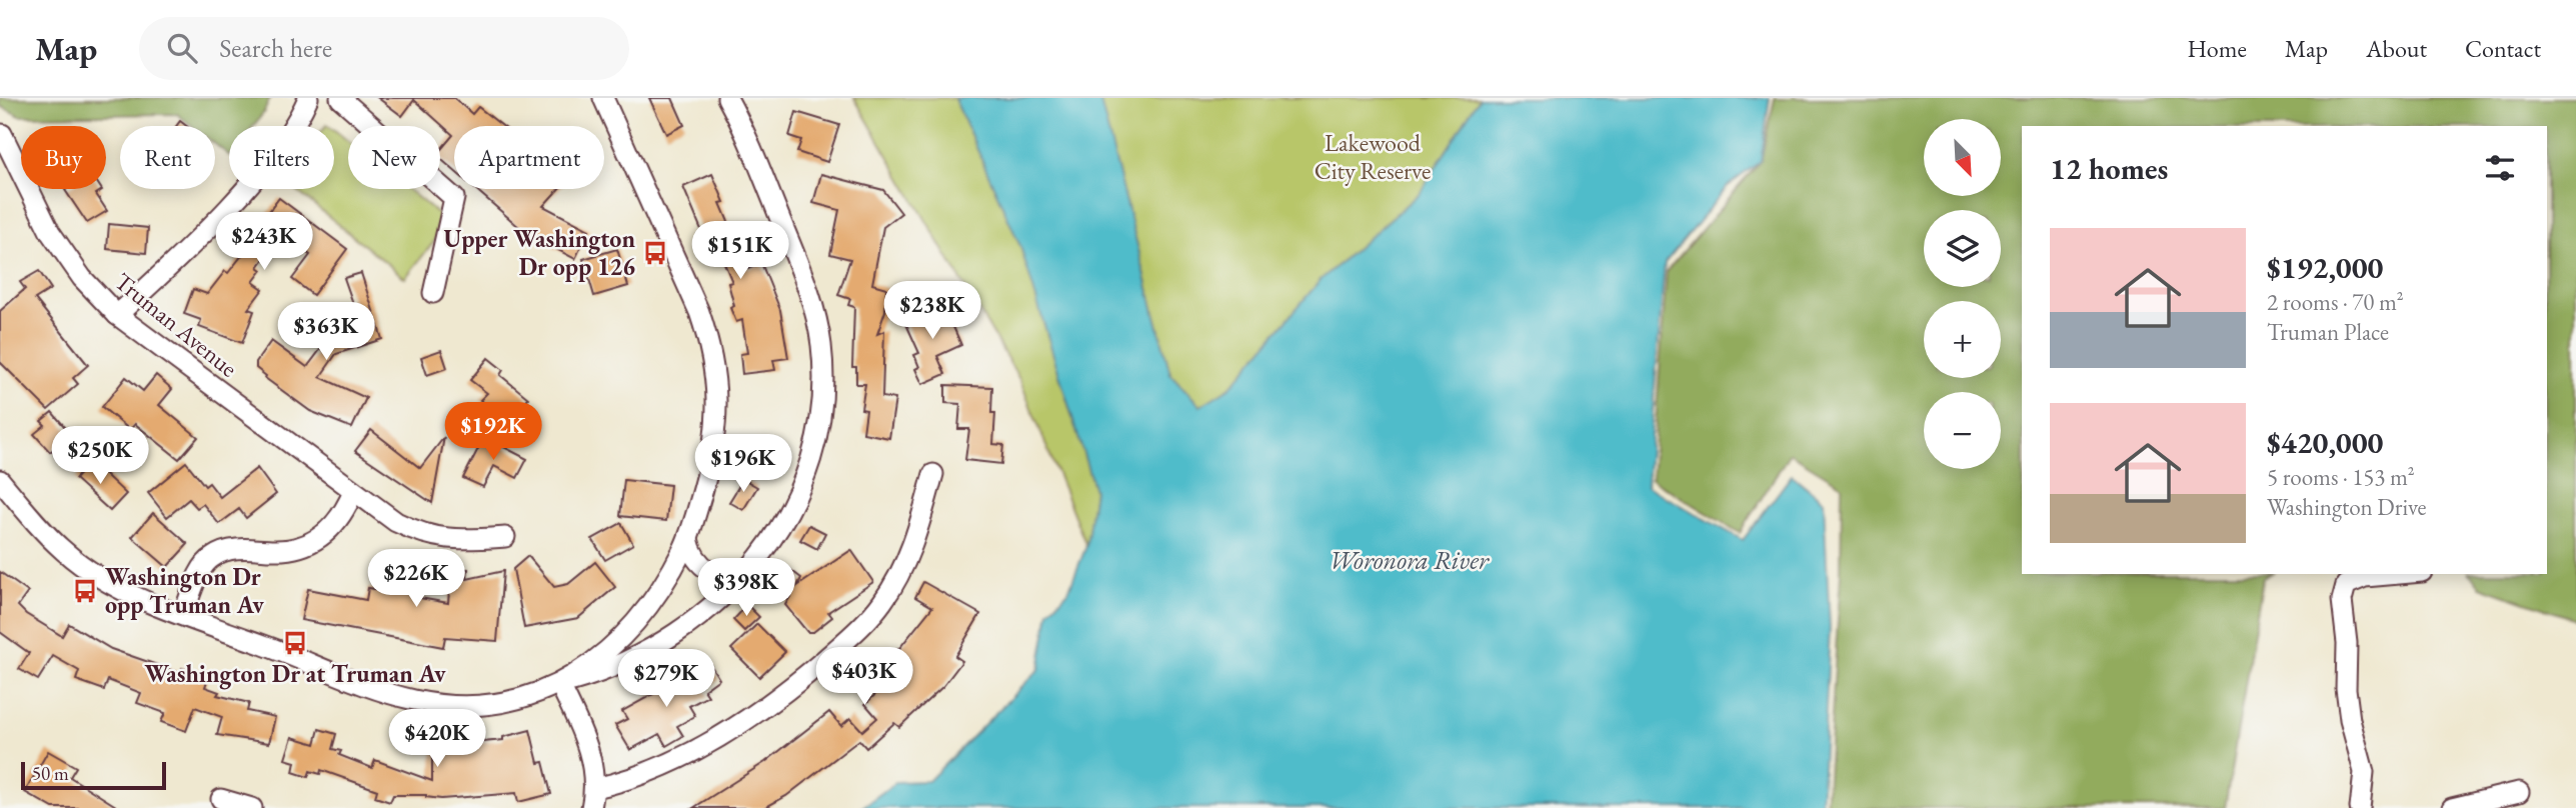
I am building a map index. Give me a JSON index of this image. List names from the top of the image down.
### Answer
{
  "streets": {
    "street": ["Truman Avenue"]
  },
  "water": ["Woronora River"],
  "parks": ["Lakewood City Reserve"],
  "places": {
    "bus stop": ["Upper Washington Dr opp 126", "Washington Dr opp Truman Av", "Washington Dr at Truman Av"]
  },
  "scale_bar": "50 m",
  "north": "bottom right",
  "page": {
    "header": "Map",
    "search": "Search here",
    "nav": [
      "Home",
      "Map",
      "About",
      "Contact"
    ],
    "map_buttons": ["+", "−"],
    "chip": [
      "Buy",
      "Rent",
      "Filters",
      "New",
      "Apartment"
    ],
    "heading": "12 homes",
    "list": [
      {
        "name": "$192,000",
        "note": "2 rooms · 70 m² · Truman Place"
      },
      {
        "name": "$420,000",
        "note": "5 rooms · 153 m² · Washington Drive"
      }
    ],
    "price": [
      "$243K",
      "$151K",
      "$238K",
      "$363K",
      "$192K",
      "$250K",
      "$196K",
      "$226K",
      "$398K",
      "$403K",
      "$279K",
      "$420K"
    ],
    "scale": "50 m"
  }
}
